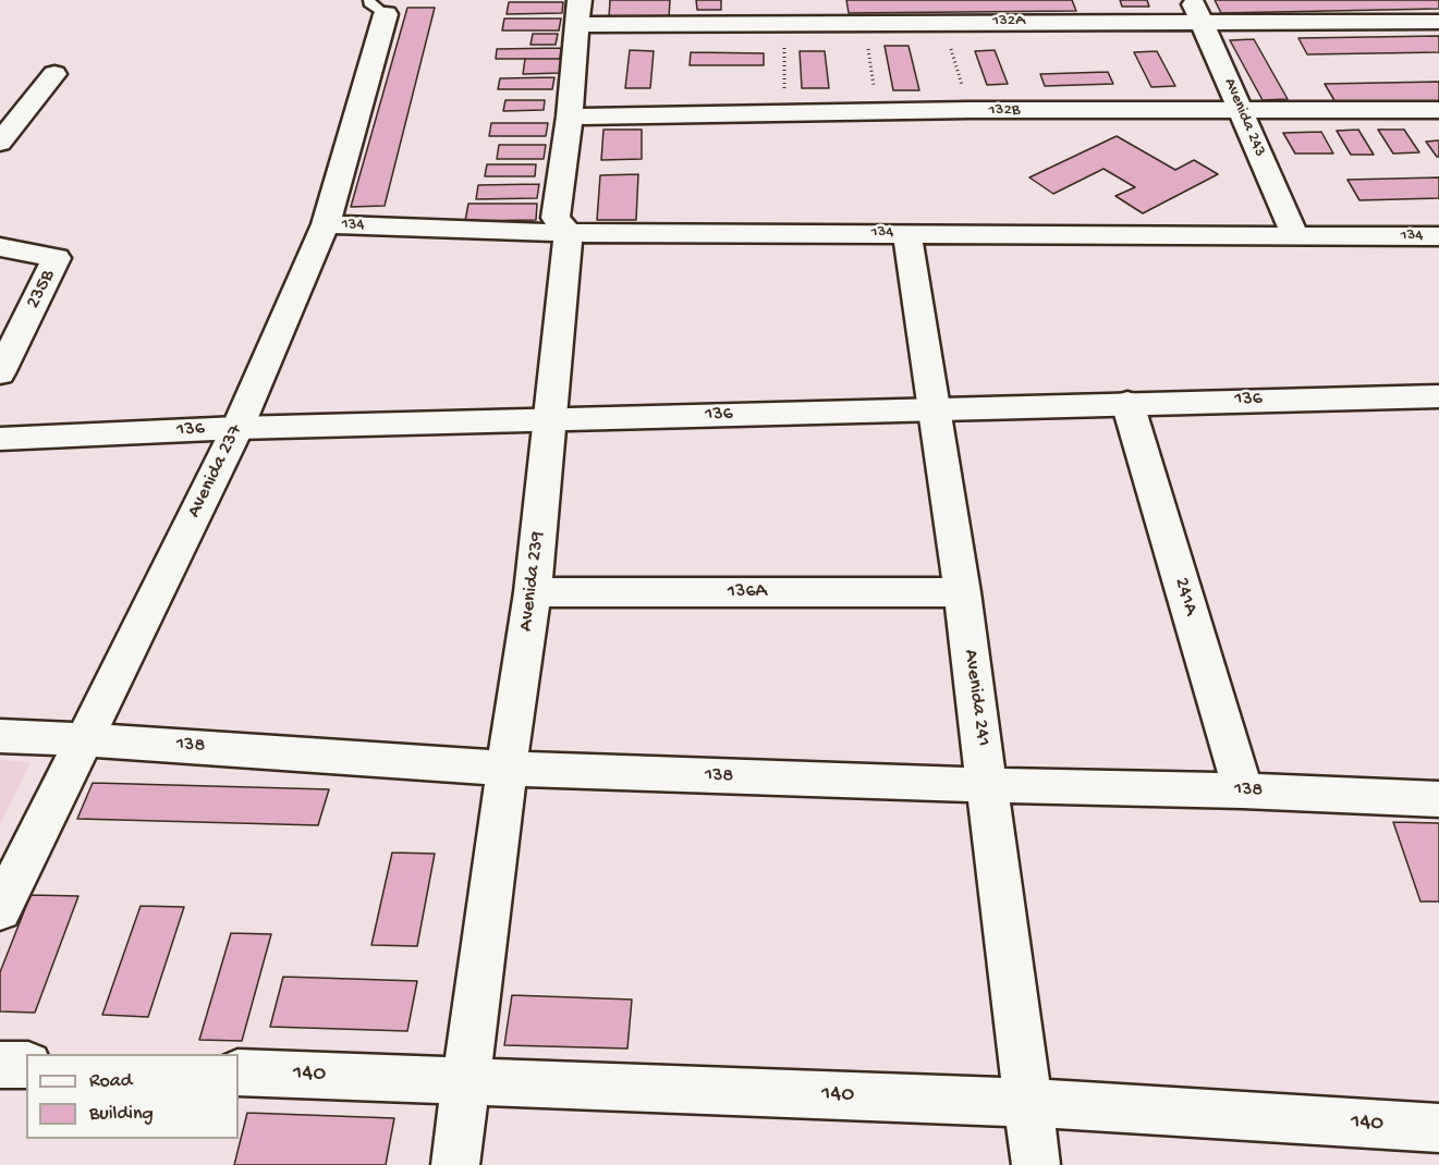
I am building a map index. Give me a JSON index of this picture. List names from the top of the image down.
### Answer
{
  "streets": {
    "street": [
      "132A",
      "132B",
      "Avenida 243",
      "134",
      "235B",
      "136",
      "Avenida 237",
      "Avenida 239",
      "136A",
      "241A",
      "Avenida 241",
      "138",
      "140"
    ]
  },
  "crossings": [
    ["132A", "Avenida 243"],
    ["132A", "Avenida 239"],
    ["132B", "Avenida 243"],
    ["132B", "Avenida 239"],
    ["Avenida 243", "134"],
    ["134", "Avenida 237"],
    ["134", "Avenida 239"],
    ["134", "Avenida 241"],
    ["136", "Avenida 237"],
    ["136", "Avenida 239"],
    ["136", "241A"],
    ["136", "Avenida 241"],
    ["Avenida 237", "138"],
    ["Avenida 239", "136A"],
    ["Avenida 239", "138"],
    ["Avenida 239", "140"],
    ["136A", "Avenida 241"],
    ["241A", "138"],
    ["Avenida 241", "138"],
    ["Avenida 241", "140"]
  ],
  "legend": ["Road", "Building"]
}
